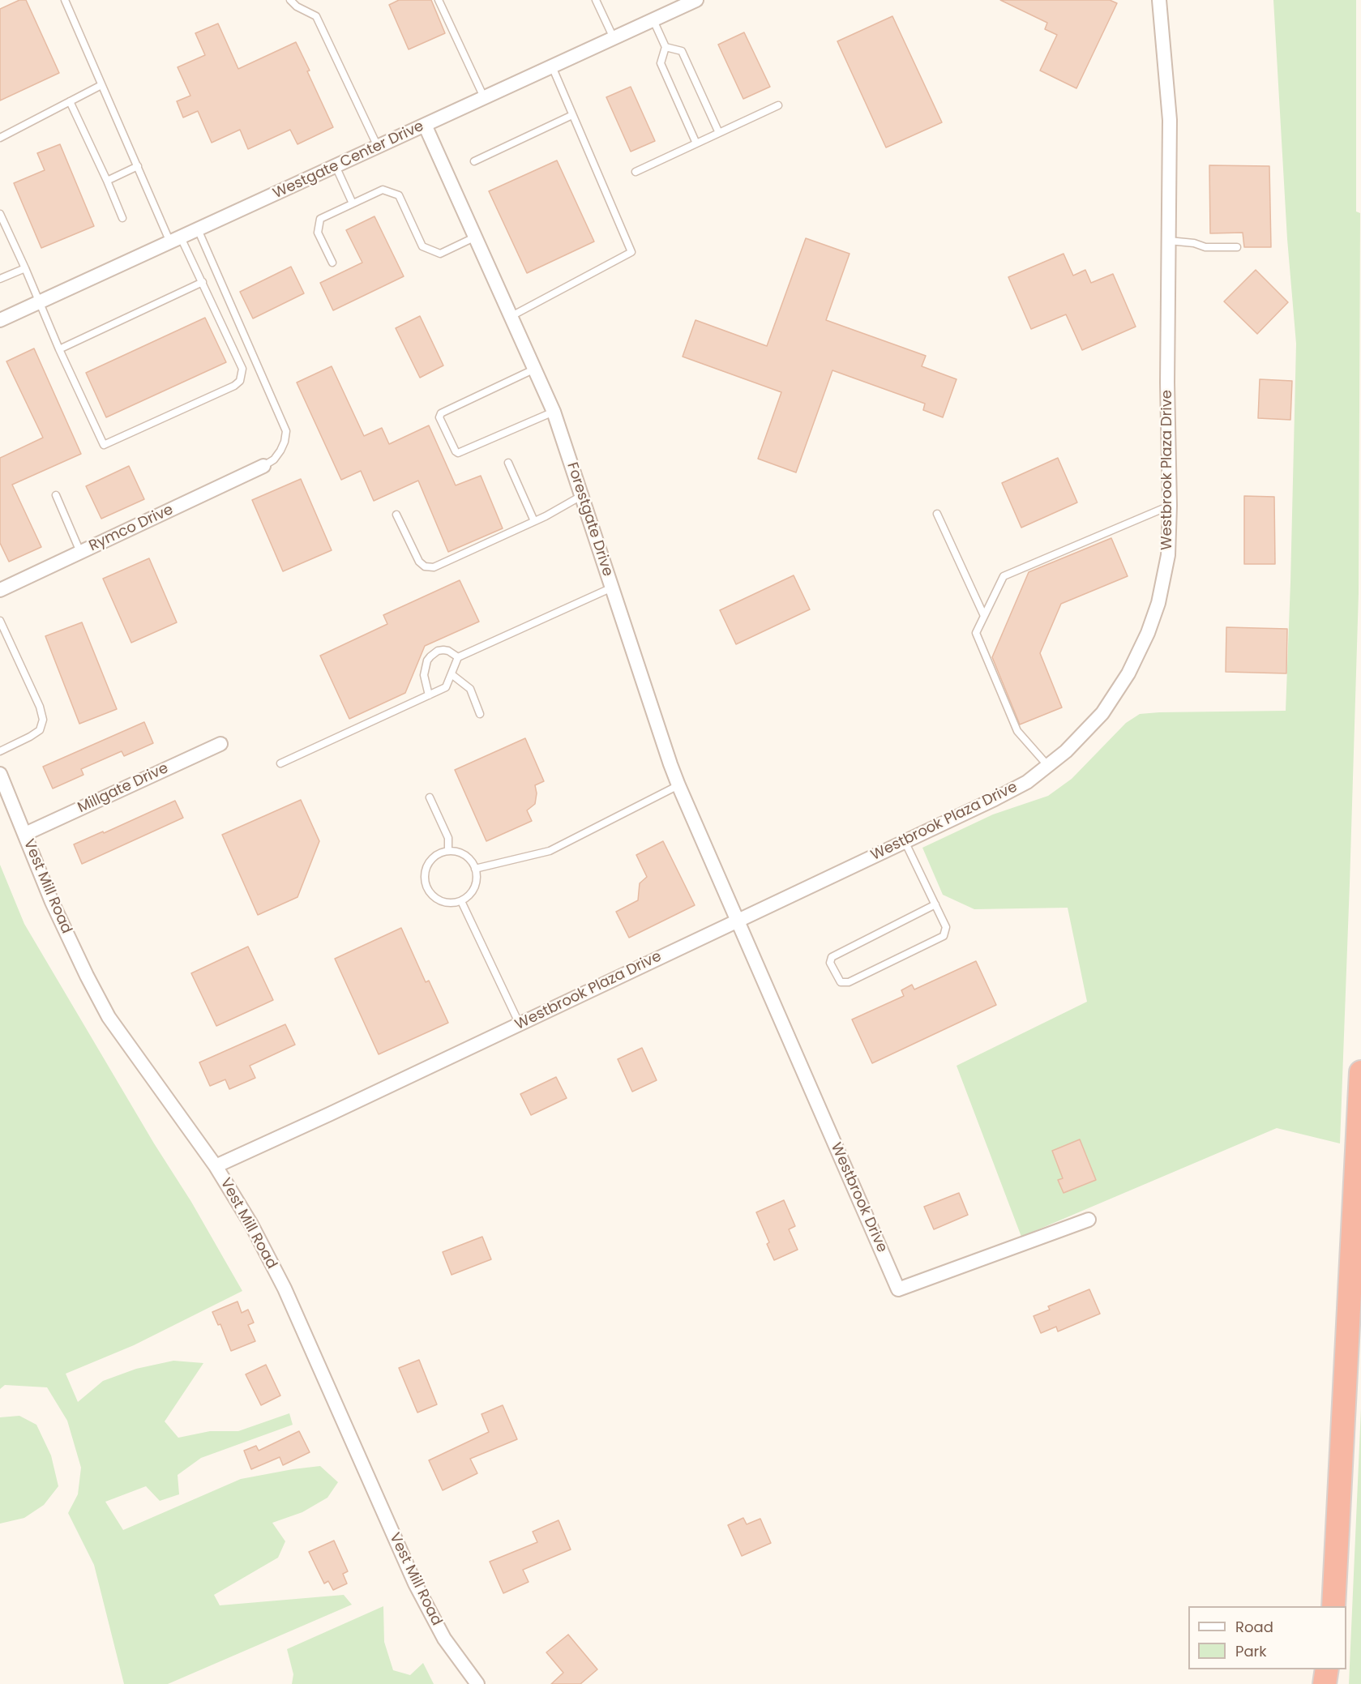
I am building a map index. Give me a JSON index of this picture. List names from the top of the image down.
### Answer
{
  "streets": {
    "street": [
      "Westgate Center Drive",
      "Westbrook Plaza Drive",
      "Forestgate Drive",
      "Rymco Drive",
      "Millgate Drive",
      "Vest Mill Road",
      "Westbrook Drive"
    ]
  },
  "crossings": [
    ["Westgate Center Drive", "Forestgate Drive"],
    ["Westbrook Plaza Drive", "Forestgate Drive"],
    ["Westbrook Plaza Drive", "Vest Mill Road"],
    ["Westbrook Plaza Drive", "Westbrook Drive"],
    ["Forestgate Drive", "Westbrook Drive"],
    ["Millgate Drive", "Vest Mill Road"]
  ],
  "legend": ["Road", "Park"]
}
